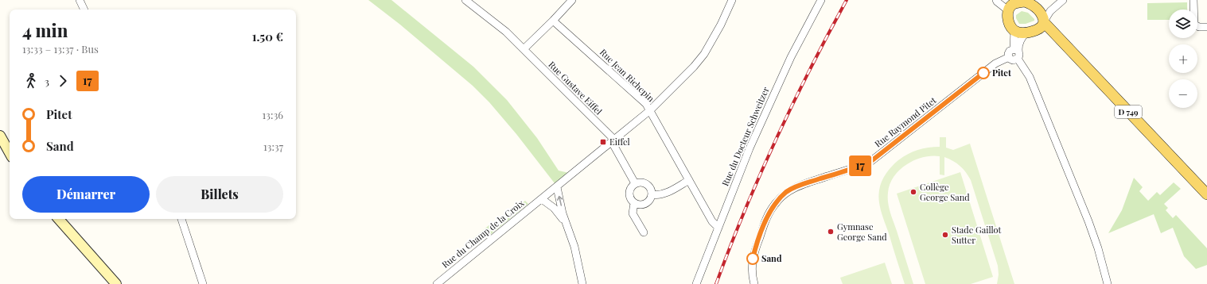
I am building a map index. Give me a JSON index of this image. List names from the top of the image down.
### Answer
{
  "streets": {
    "main road": ["D 749"],
    "street": [
      "Rue Jean Richepin",
      "Rue Gustave Eiffel",
      "Rue Raymond Pitet",
      "Rue du Docteur Schweitzer",
      "Rue du Champ de la Croix"
    ]
  },
  "crossings": [
    ["Rue Jean Richepin", "Rue du Docteur Schweitzer"],
    ["Rue Jean Richepin", "Rue du Champ de la Croix"],
    ["Rue Gustave Eiffel", "Rue du Champ de la Croix"]
  ],
  "places": {
    "other": [
      "Pitet",
      "Collège George Sand",
      "Gymnase George Sand",
      "Stade Gaillot Sutter",
      "Sand"
    ],
    "transit": ["Eiffel"]
  },
  "lines": ["bus line 17"],
  "page": {
    "on_map": "17",
    "map_buttons": ["+", "−"],
    "heading": ["4 min", "13:33 – 13:37 · Bus", "1.50 €"],
    "legs": ["3", "17"],
    "list": [
      {
        "name": "Pitet",
        "value": "13:36"
      },
      {
        "name": "Sand",
        "value": "13:37"
      }
    ],
    "buttons": ["Démarrer", "Billets"]
  }
}
